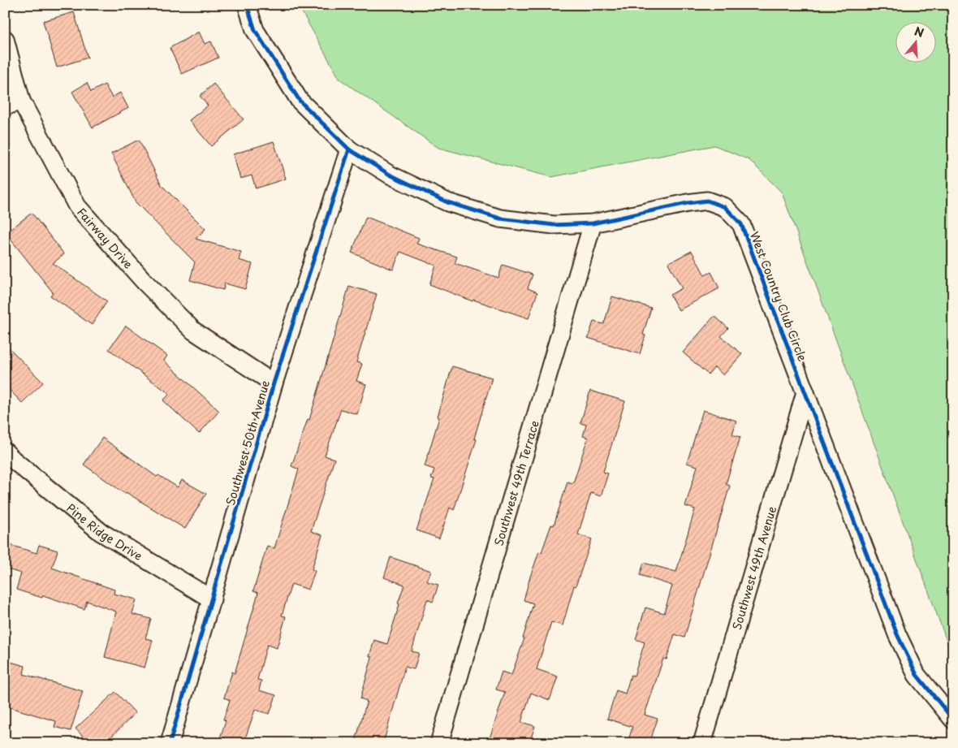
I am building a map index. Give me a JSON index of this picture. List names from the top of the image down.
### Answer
{
  "streets": {
    "street": [
      "Fairway Drive",
      "West Country Club Circle",
      "Southwest 50th Avenue",
      "Southwest 49th Terrace",
      "Pine Ridge Drive",
      "Southwest 49th Avenue"
    ]
  },
  "crossings": [
    ["Fairway Drive", "Southwest 50th Avenue"],
    ["West Country Club Circle", "Southwest 50th Avenue"],
    ["West Country Club Circle", "Southwest 49th Terrace"],
    ["West Country Club Circle", "Southwest 49th Avenue"],
    ["Southwest 50th Avenue", "Pine Ridge Drive"]
  ],
  "north": "top"
}
